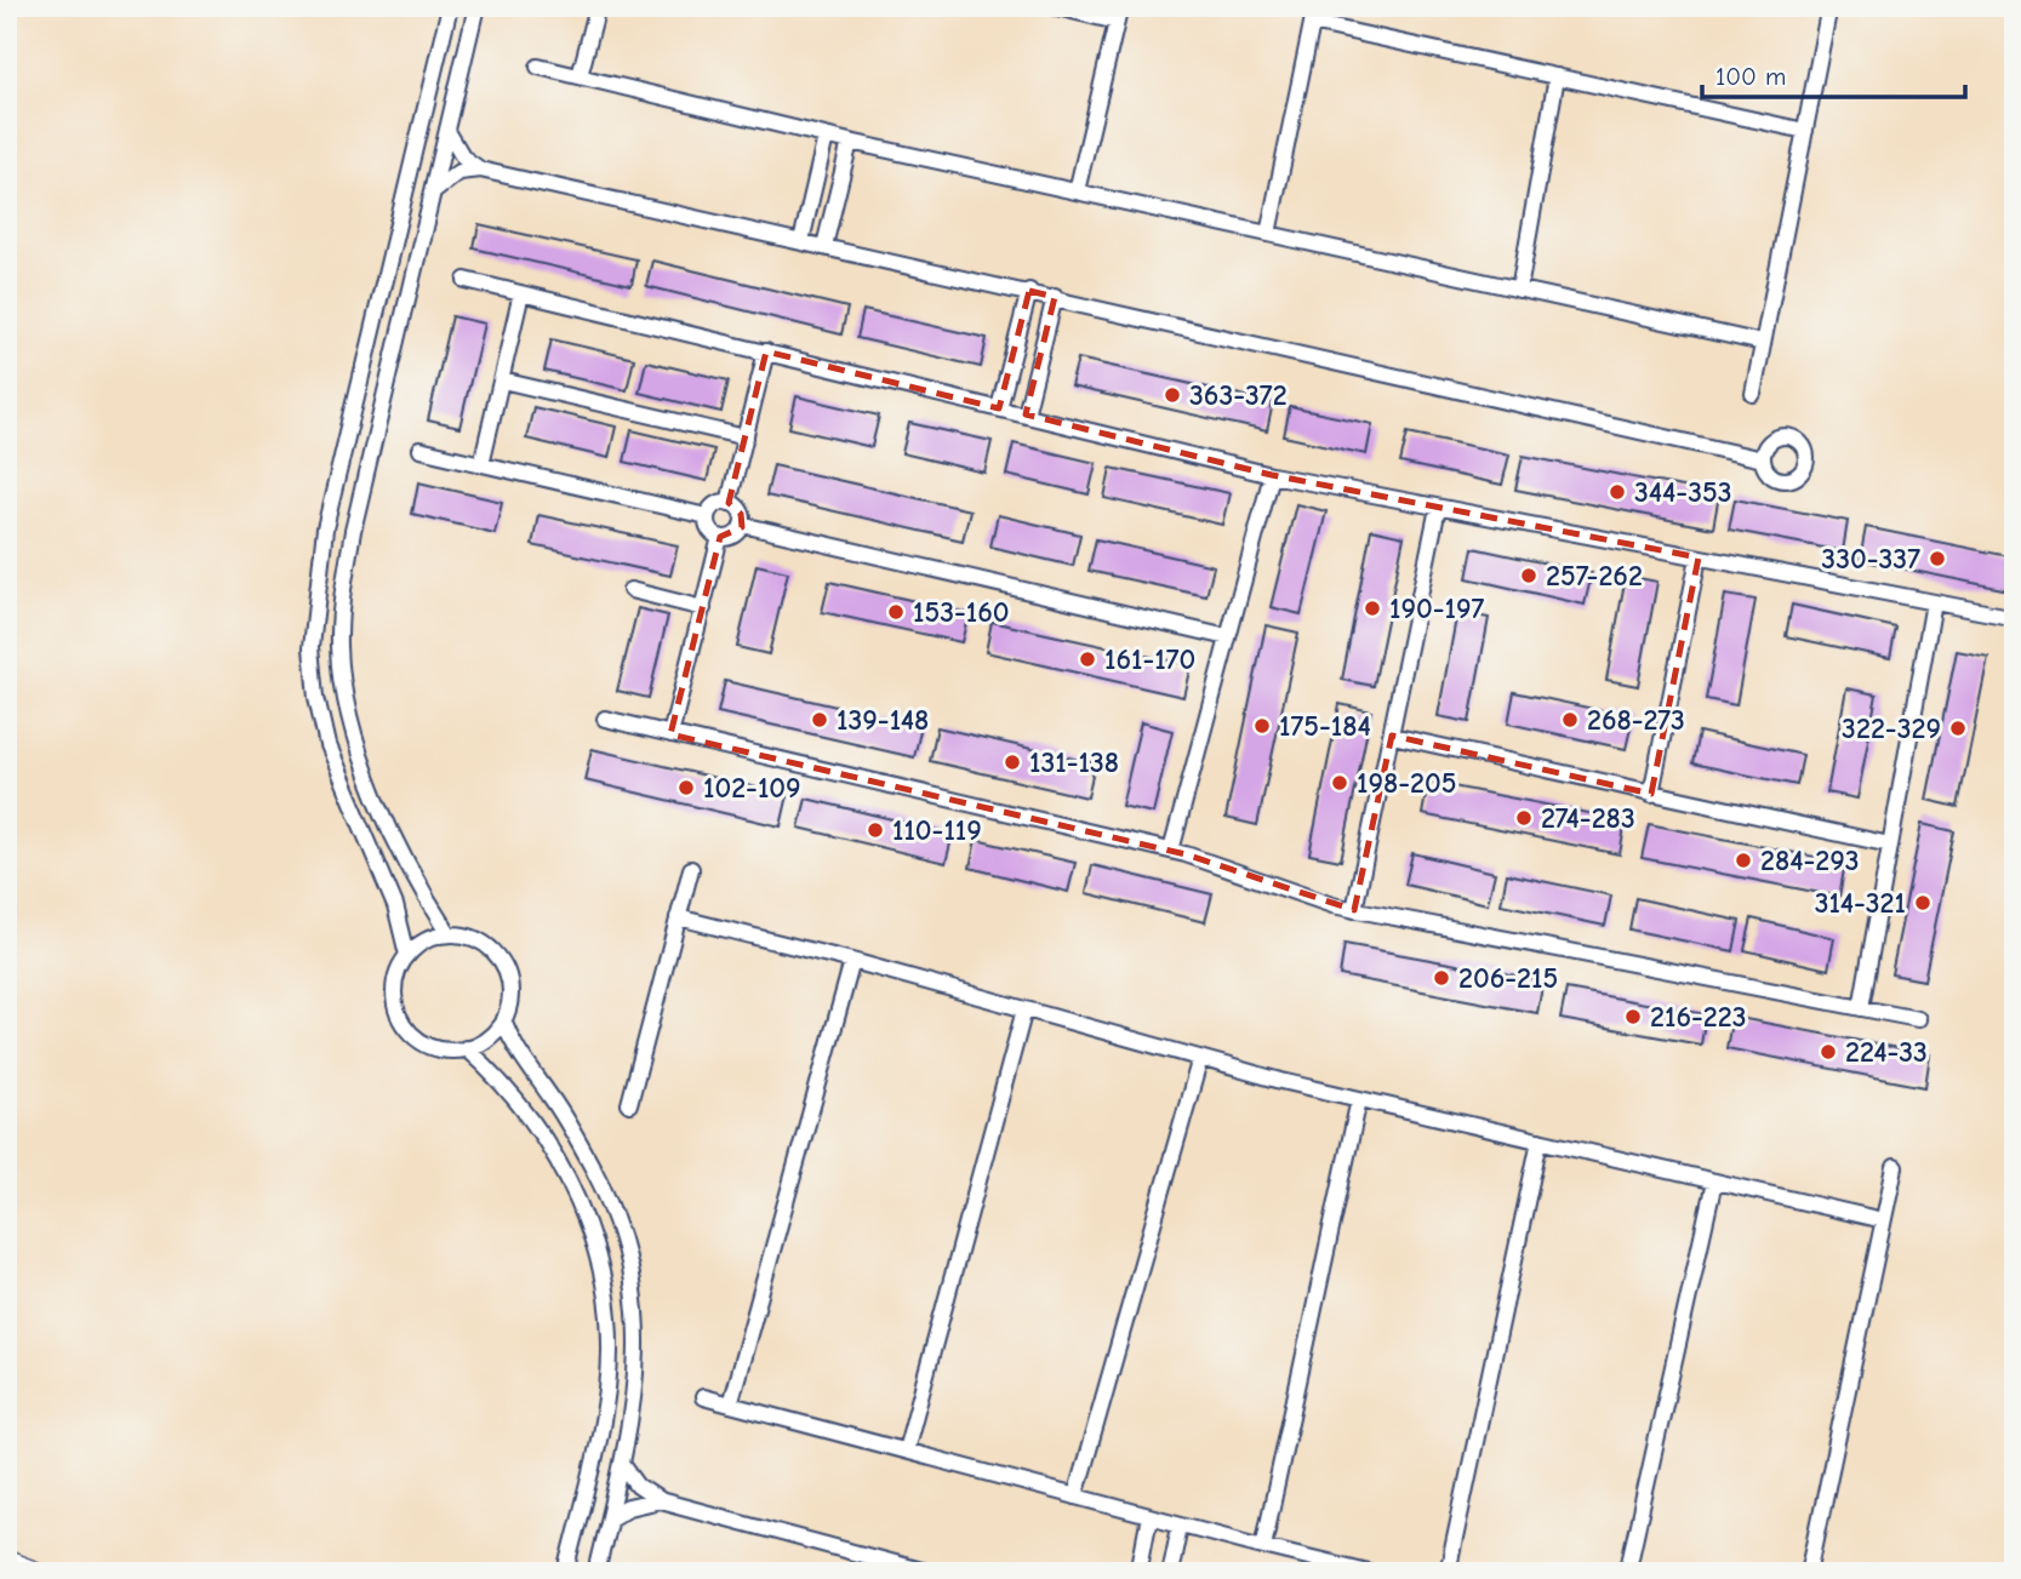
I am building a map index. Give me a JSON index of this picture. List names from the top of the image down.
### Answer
{
  "places": [
    "363-372",
    "344-353",
    "330-337",
    "257-262",
    "190-197",
    "153-160",
    "161-170",
    "139-148",
    "268-273",
    "175-184",
    "322-329",
    "131-138",
    "198-205",
    "102-109",
    "274-283",
    "110-119",
    "284-293",
    "314-321",
    "206-215",
    "216-223",
    "224-33"
  ],
  "scale_bar": "100 m"
}
